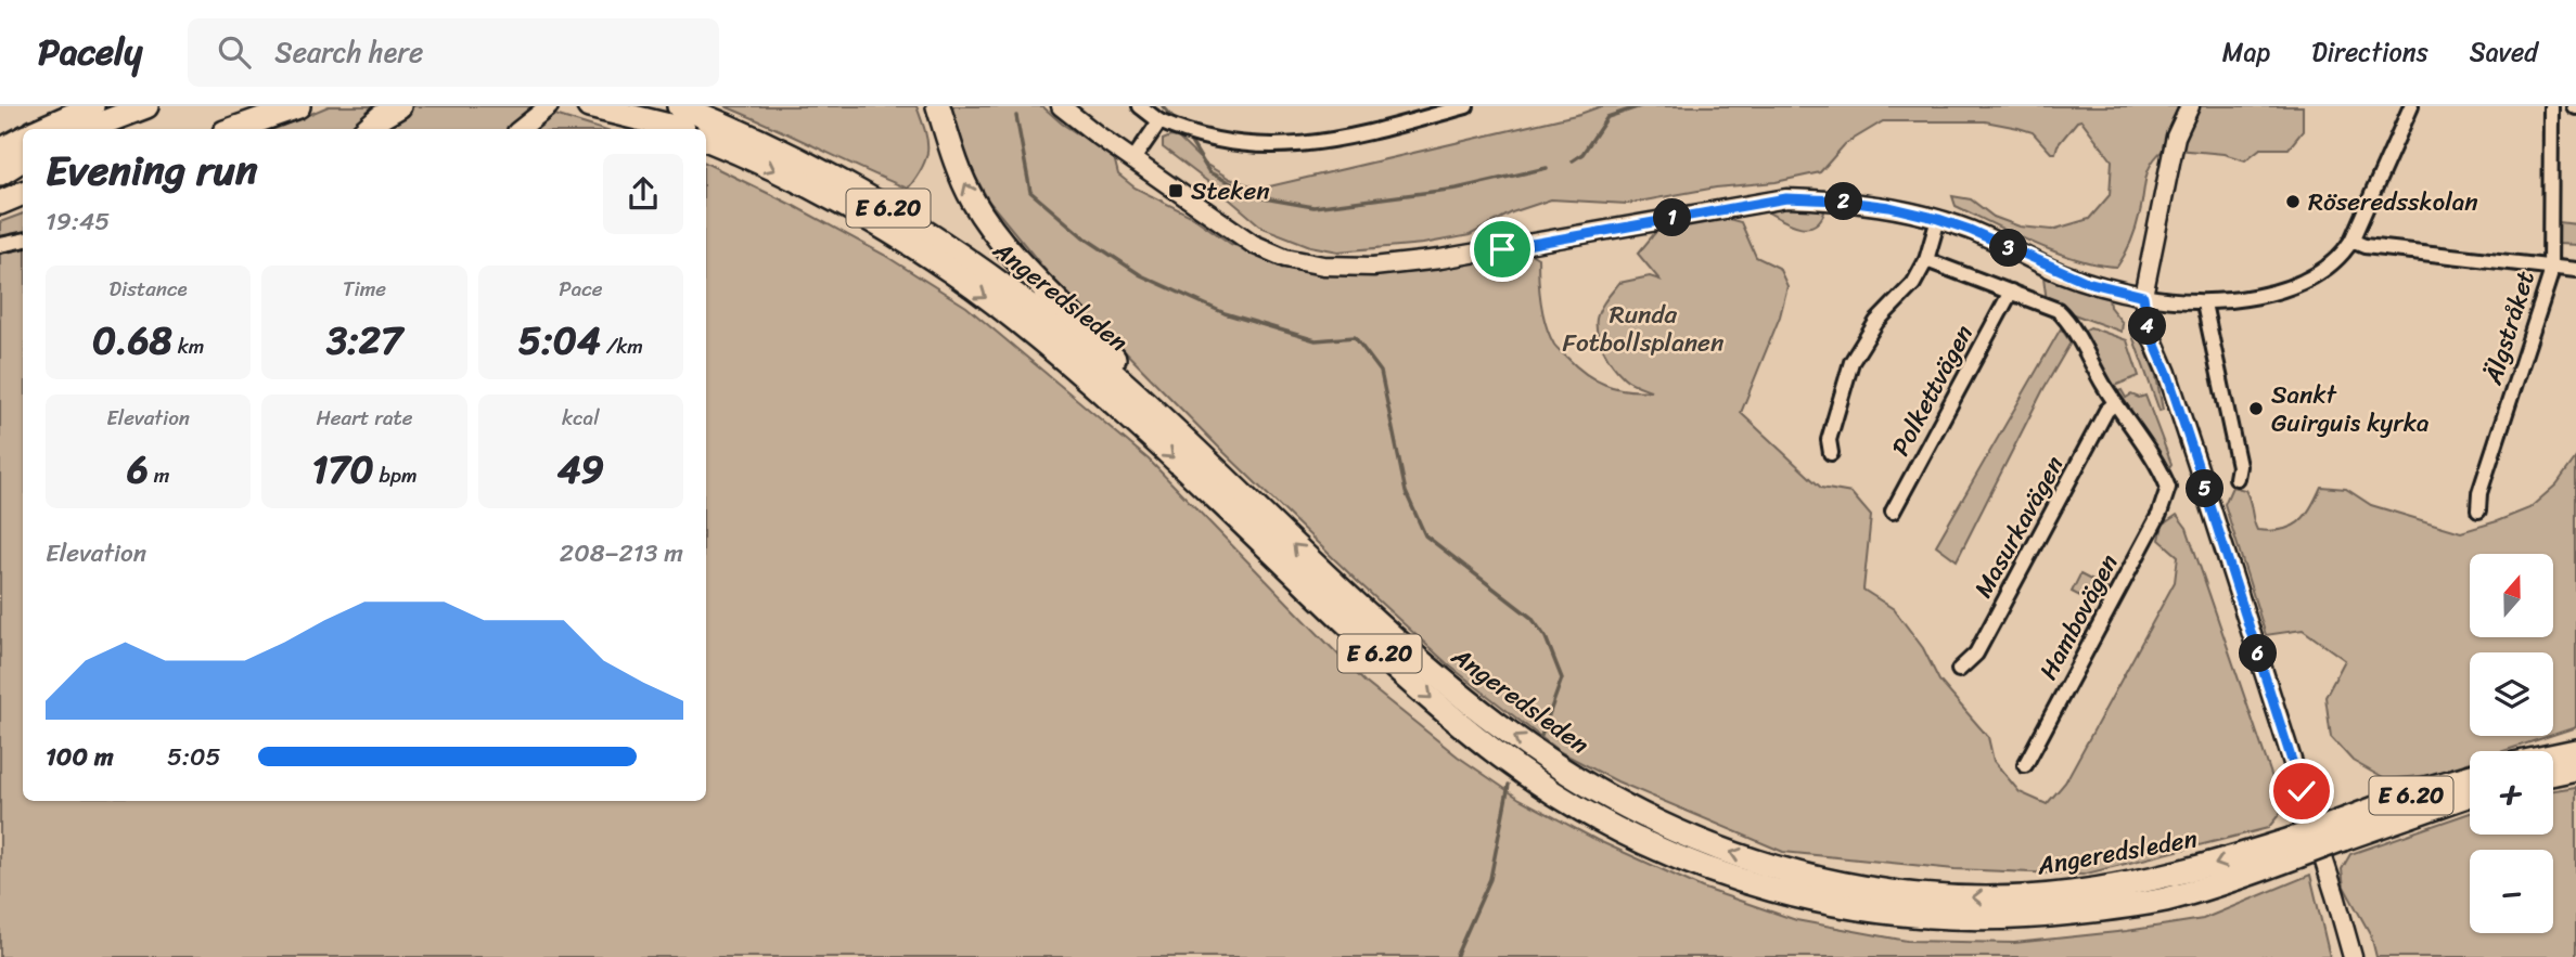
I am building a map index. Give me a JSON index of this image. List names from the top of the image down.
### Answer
{
  "streets": {
    "highway": ["E 6.20", "Angeredsleden"],
    "street": [
      "Älgstråket",
      "Polkettvägen",
      "Masurkavägen",
      "Hambovägen"
    ]
  },
  "crossings": [
    ["Masurkavägen", "Hambovägen"]
  ],
  "parks": ["Runda Fotbollsplanen"],
  "places": {
    "transit": ["Steken"],
    "other": ["Röseredsskolan", "Sankt Guirguis kyrka"]
  },
  "north": "top",
  "page": {
    "header": "Pacely",
    "search": "Search here",
    "nav": ["Map", "Directions", "Saved"],
    "heading": ["Evening run", "19:45"],
    "pins": [
      "2",
      "1",
      "3",
      "4",
      "5",
      "6"
    ],
    "stats": [
      ["Distance", "0.68 km"],
      ["Time", "3:27"],
      ["Pace", "5:04 /km"],
      ["Elevation", "6 m"],
      ["Heart rate", "170 bpm"],
      ["kcal", "49"]
    ],
    "chart": ["Elevation", "208–213 m"],
    "map_buttons": ["+", "−"],
    "list": [
      {
        "name": "100 m",
        "note": "5:05"
      }
    ]
  }
}
